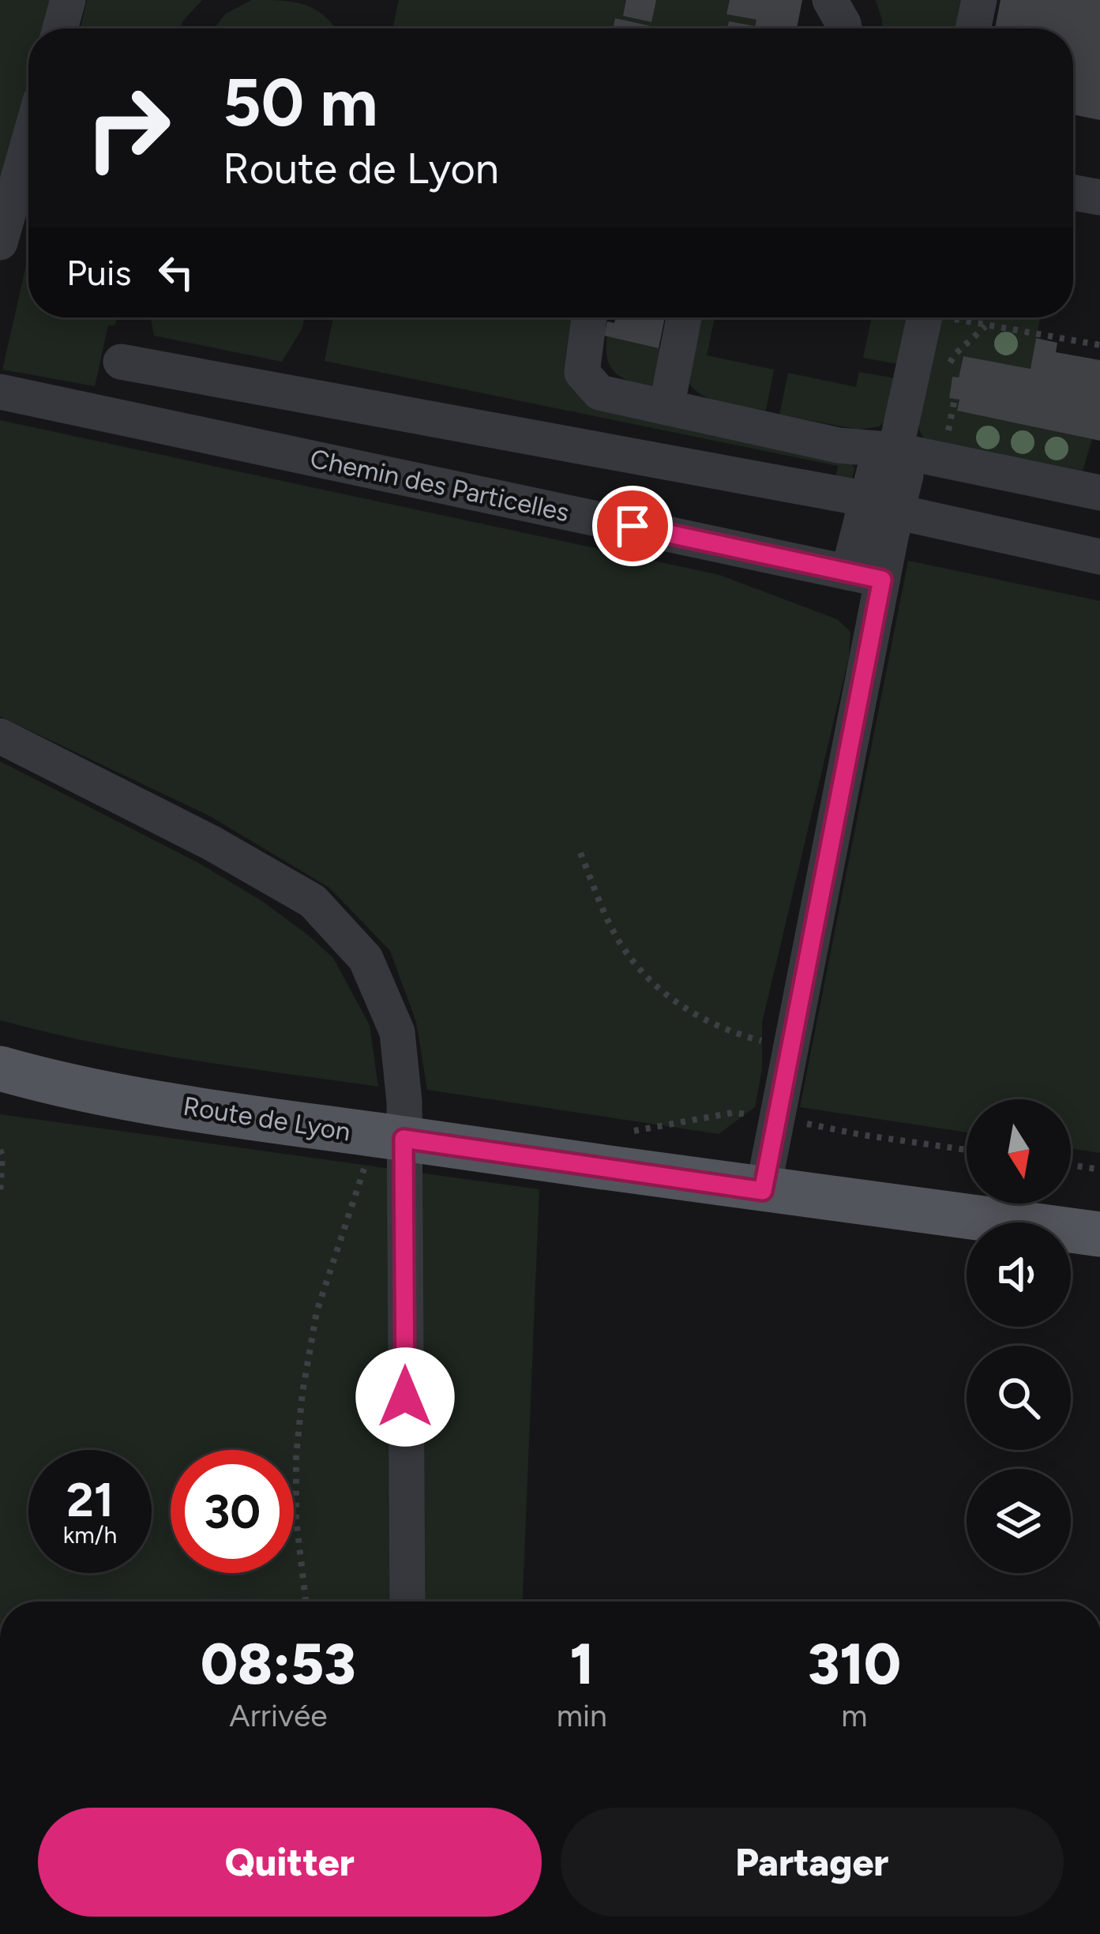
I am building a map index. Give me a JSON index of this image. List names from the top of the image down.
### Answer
{
  "streets": {
    "main road": ["Route de Lyon"],
    "street": ["Chemin des Particelles"]
  },
  "north": "bottom",
  "page": {
    "turn": ["50 m", "Route de Lyon"],
    "then": "Puis",
    "speed": "21 km/h",
    "limit": "30",
    "eta": [
      "08:53",
      "Arrivée",
      "1",
      "min",
      "310",
      "m"
    ],
    "buttons": ["Quitter", "Partager"]
  }
}
